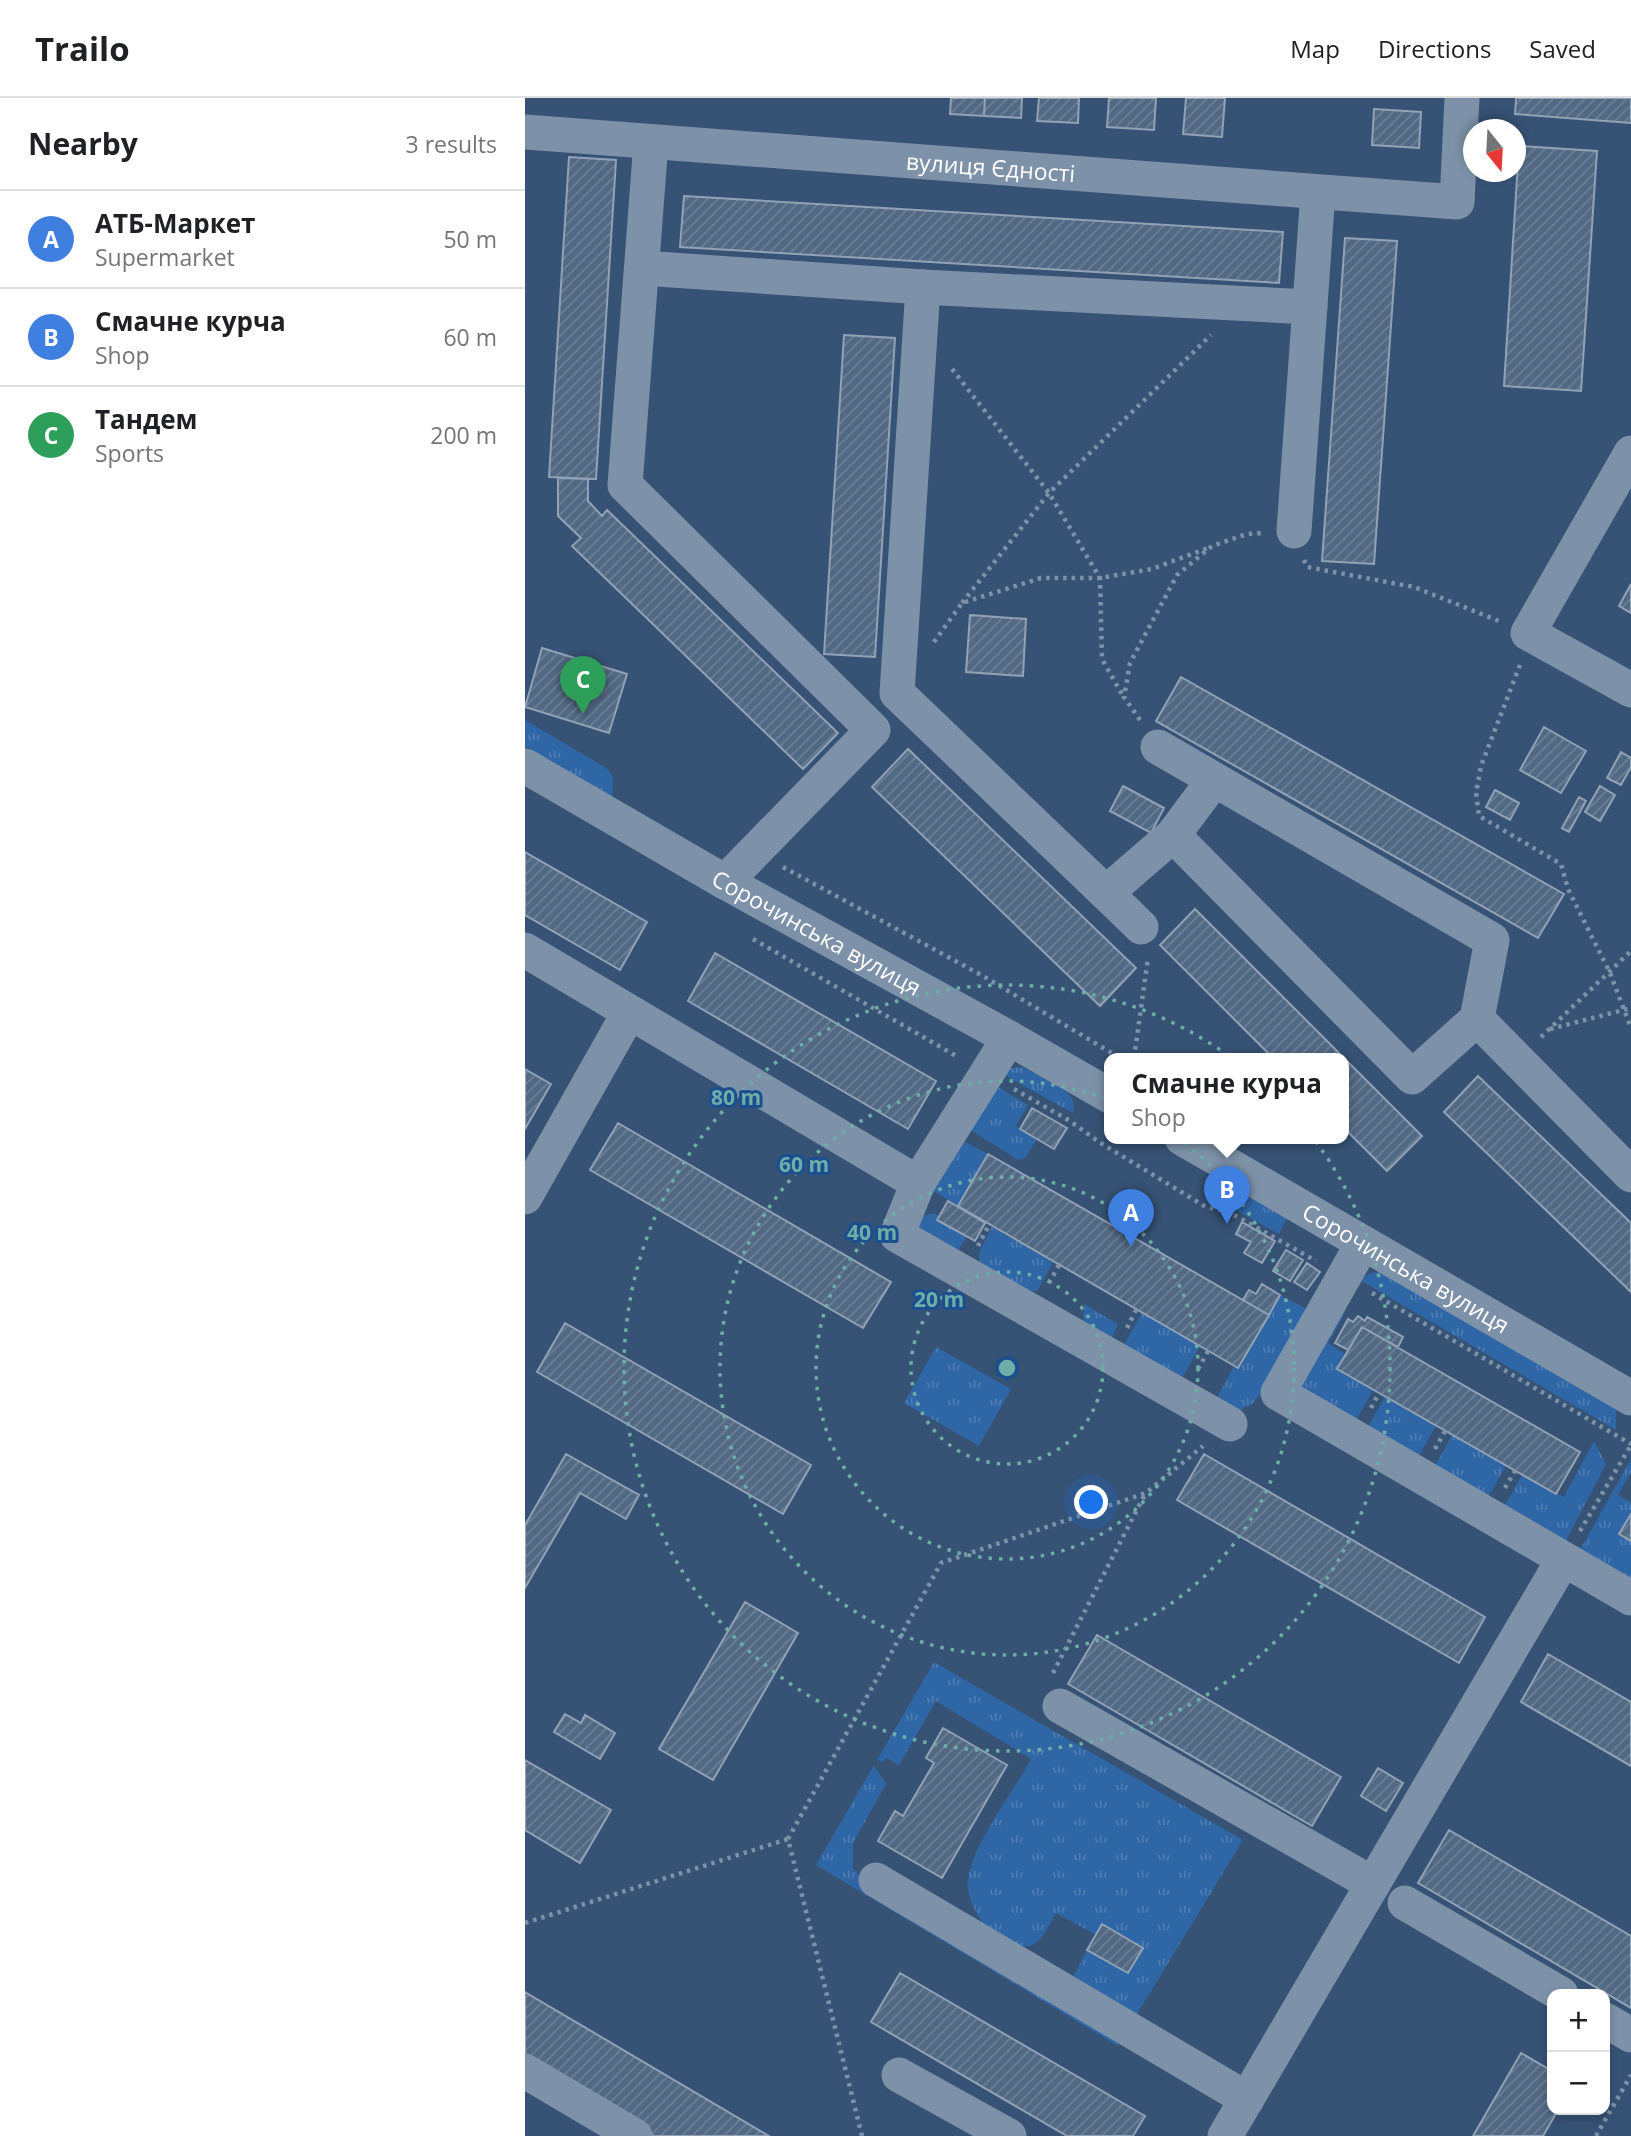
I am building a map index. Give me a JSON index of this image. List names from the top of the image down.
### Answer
{
  "streets": {
    "street": ["вулиця Єдності", "Сорочинська вулиця"]
  },
  "north": "bottom",
  "page": {
    "header": "Trailo",
    "nav": ["Map", "Directions", "Saved"],
    "heading": ["Nearby", "3 results"],
    "list": [
      {
        "mark": "A",
        "name": "АТБ-Маркет",
        "note": "Supermarket",
        "value": "50 m"
      },
      {
        "mark": "B",
        "name": "Смачне курча",
        "note": "Shop",
        "value": "60 m"
      },
      {
        "mark": "C",
        "name": "Тандем",
        "note": "Sports",
        "value": "200 m"
      }
    ],
    "pins": ["C", "B", "A"],
    "popup": ["Смачне курча", "Shop"],
    "map_buttons": ["+", "−"]
  },
  "rings": [
    "80 m",
    "60 m",
    "40 m",
    "20 m"
  ]
}
